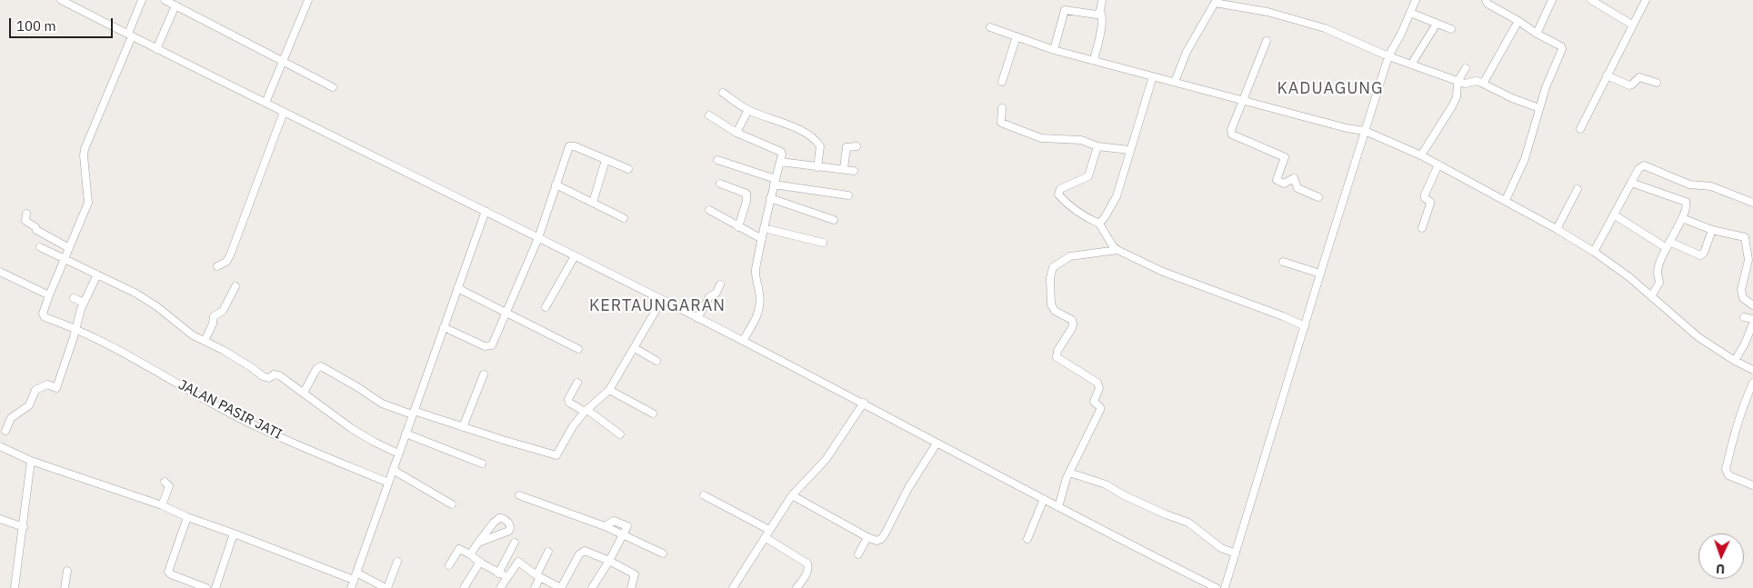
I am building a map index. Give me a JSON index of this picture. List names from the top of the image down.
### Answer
{
  "streets": {
    "street": ["JALAN PASIR JATI"]
  },
  "districts": ["KADUAGUNG", "KERTAUNGARAN"],
  "scale_bar": "100 m",
  "north": "bottom"
}
